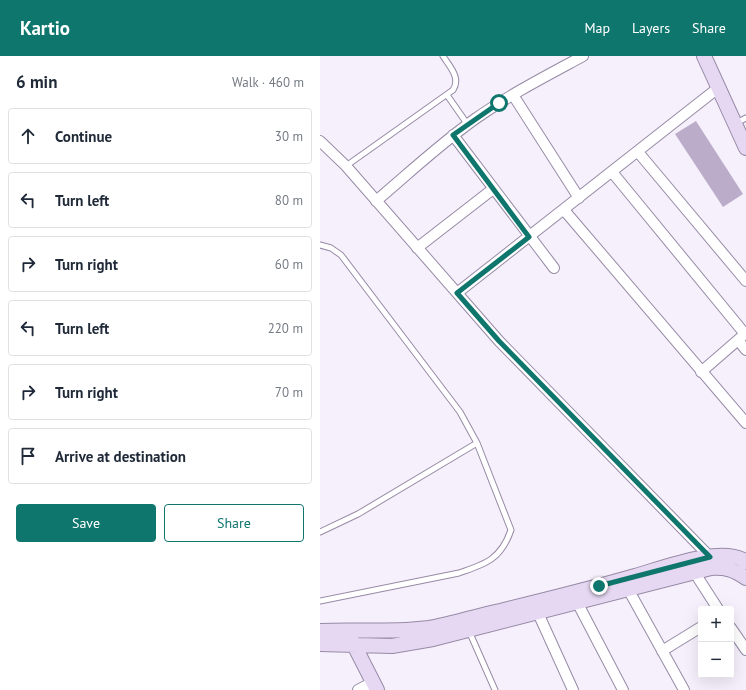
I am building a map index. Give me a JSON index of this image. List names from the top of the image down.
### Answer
{
  "page": {
    "header": "Kartio",
    "nav": ["Map", "Layers", "Share"],
    "heading": ["6 min", "Walk · 460 m"],
    "list": [
      ["Continue", "30 m"],
      ["Turn left", "80 m"],
      ["Turn right", "60 m"],
      ["Turn left", "220 m"],
      ["Turn right", "70 m"],
      "Arrive at destination"
    ],
    "buttons": ["Save", "Share"],
    "map_buttons": ["+", "−"]
  }
}
